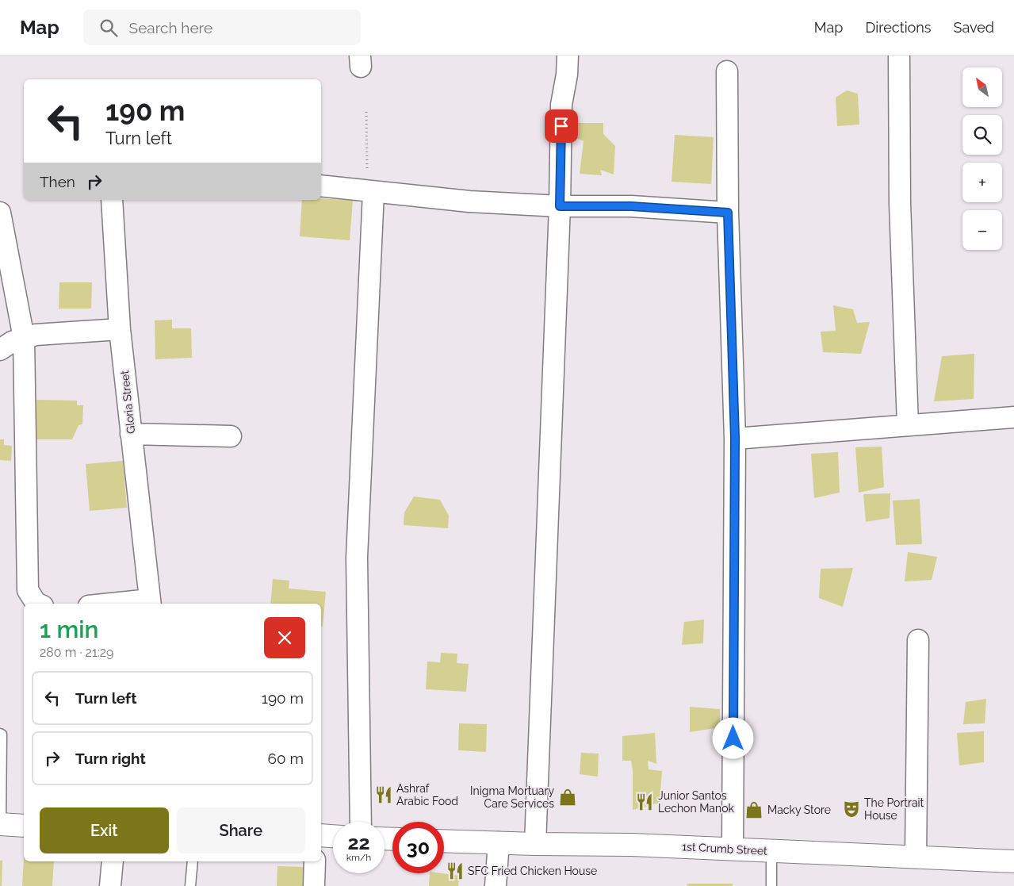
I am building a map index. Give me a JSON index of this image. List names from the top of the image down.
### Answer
{
  "streets": {
    "main road": ["1st Crumb Street"],
    "street": ["Gloria Street"]
  },
  "places": {
    "restaurant": ["Ashraf Arabic Food", "Junior Santos Lechon Manok", "SFC Fried Chicken House"],
    "shop": ["Inigma Mortuary Care Services", "Macky Store"],
    "theatre": ["The Portrait House"]
  },
  "north": "top left",
  "page": {
    "header": "Map",
    "search": "Search here",
    "nav": ["Map", "Directions", "Saved"],
    "map_buttons": ["+", "−"],
    "turn": ["190 m", "Turn left"],
    "then": "Then",
    "heading": ["1 min", "280 m · 21:29"],
    "list": [
      {
        "name": "Turn left",
        "value": "190 m"
      },
      {
        "name": "Turn right",
        "value": "60 m"
      }
    ],
    "buttons": ["Exit", "Share"],
    "speed": "22 km/h",
    "limit": "30"
  }
}
